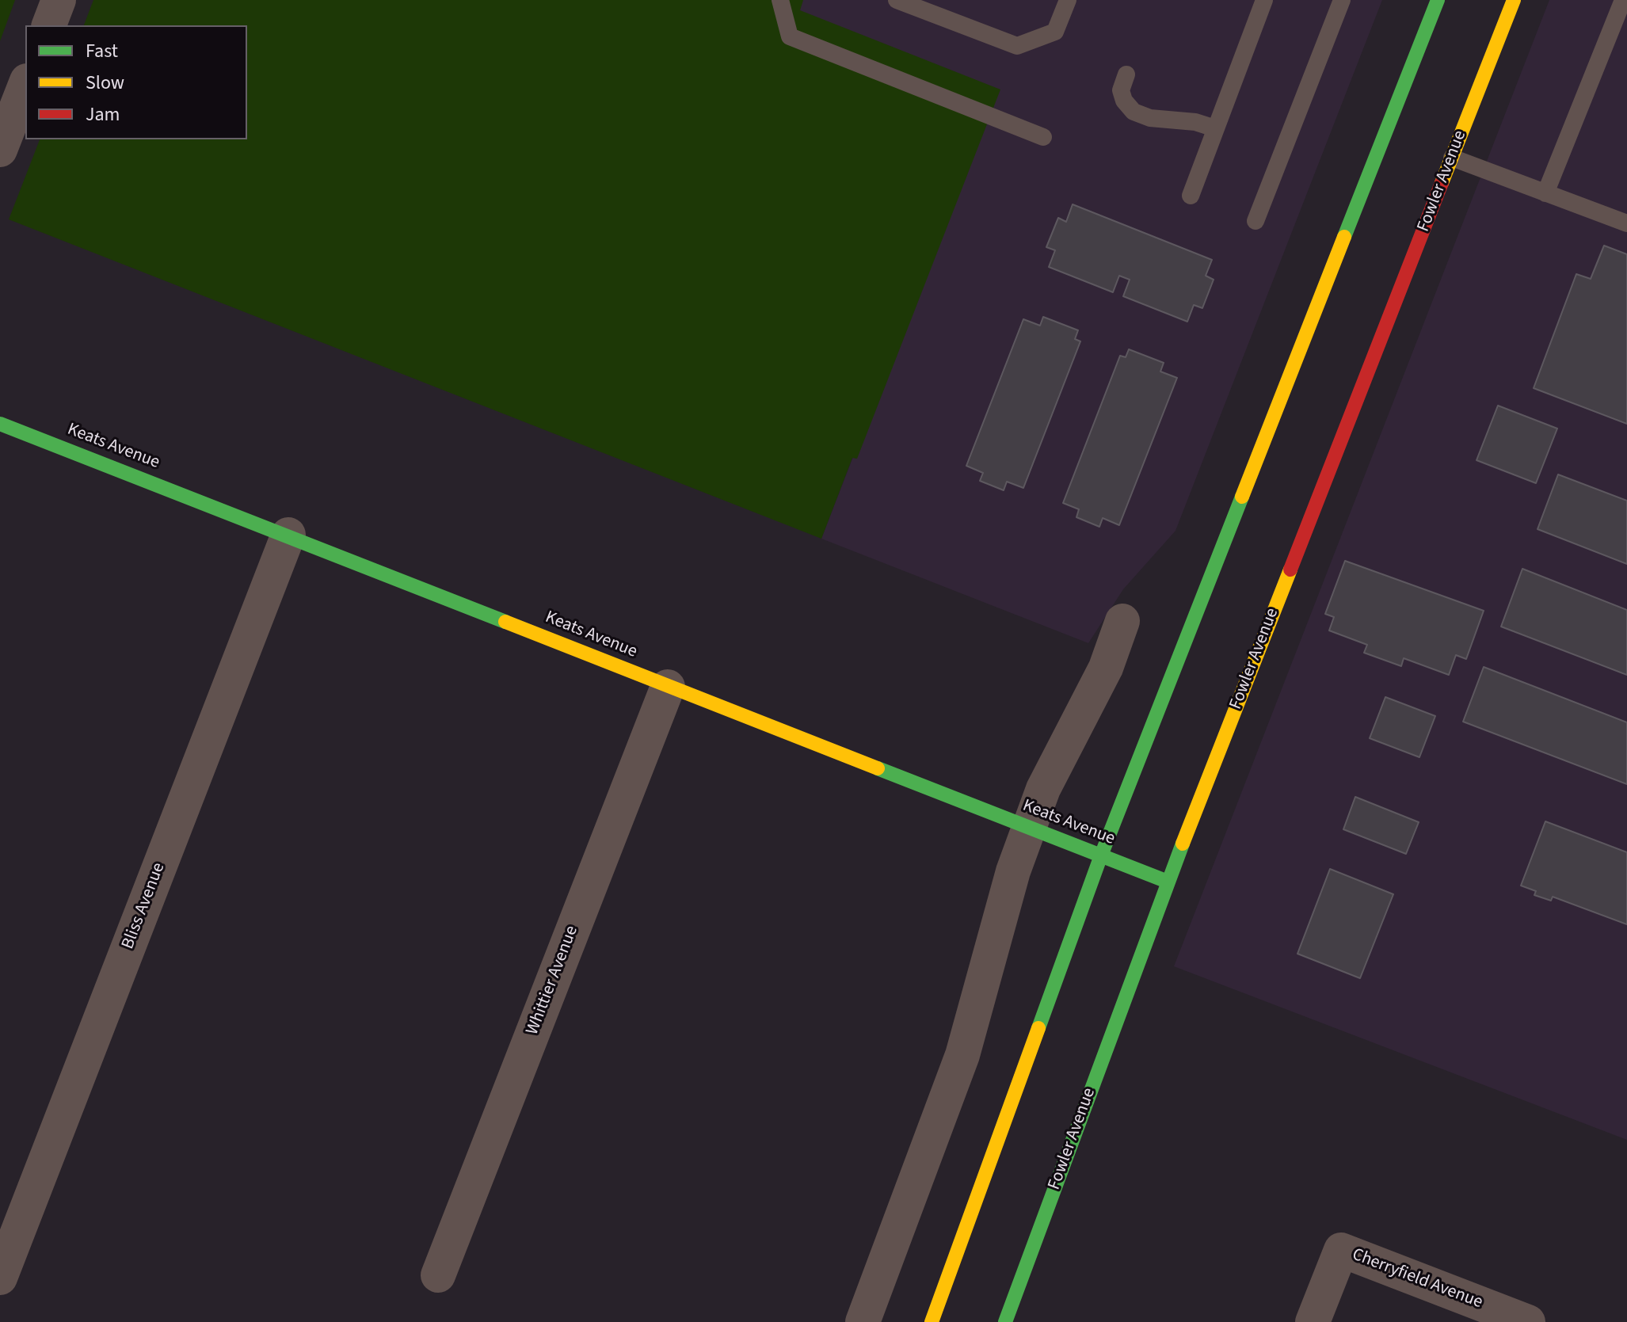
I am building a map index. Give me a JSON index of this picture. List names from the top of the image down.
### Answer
{
  "streets": {
    "main road": ["Fowler Avenue", "Keats Avenue"],
    "street": ["Bliss Avenue", "Whittier Avenue", "Cherryfield Avenue"]
  },
  "crossings": [
    ["Fowler Avenue", "Keats Avenue"],
    ["Keats Avenue", "Bliss Avenue"],
    ["Keats Avenue", "Whittier Avenue"]
  ],
  "legend": ["Fast", "Slow", "Jam"]
}
